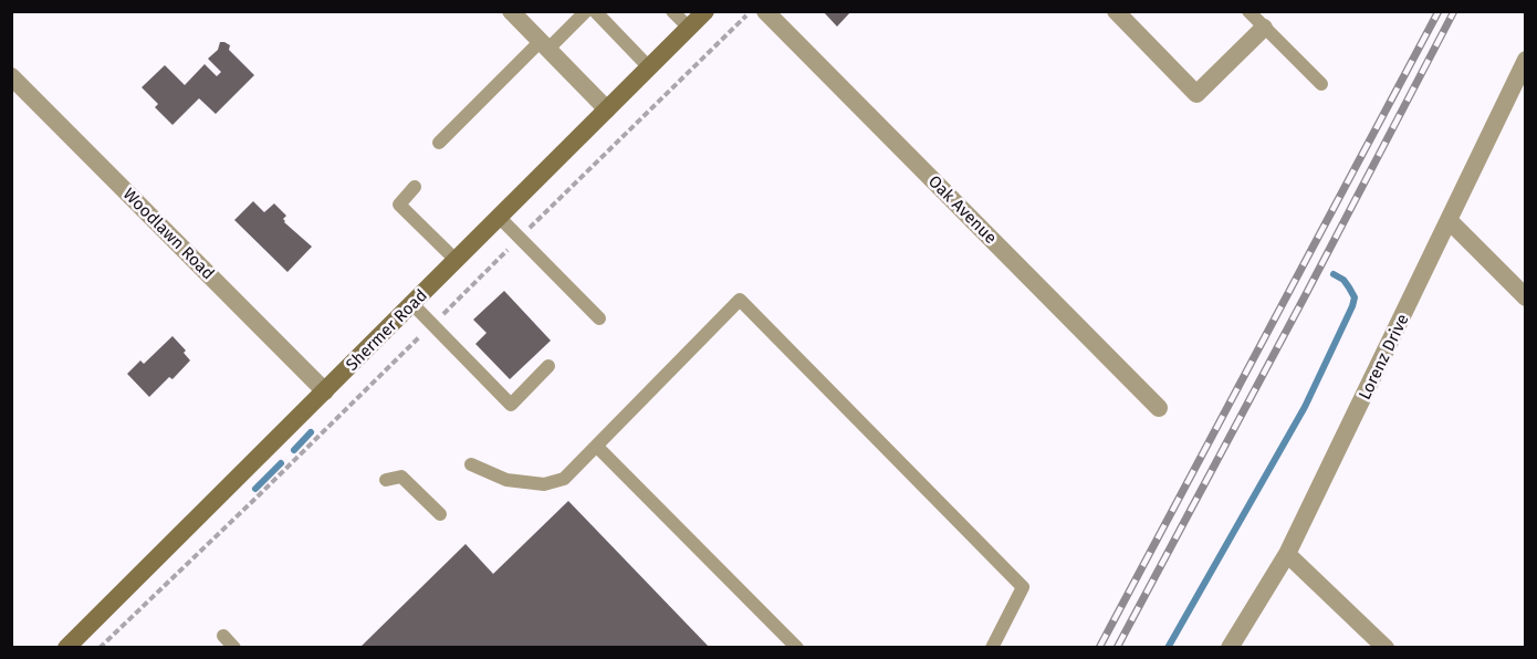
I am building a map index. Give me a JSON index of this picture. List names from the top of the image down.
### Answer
{
  "streets": {
    "main road": ["Shermer Road"],
    "street": ["Oak Avenue", "Woodlawn Road", "Lorenz Drive"]
  },
  "crossings": [
    ["Woodlawn Road", "Shermer Road"]
  ]
}
